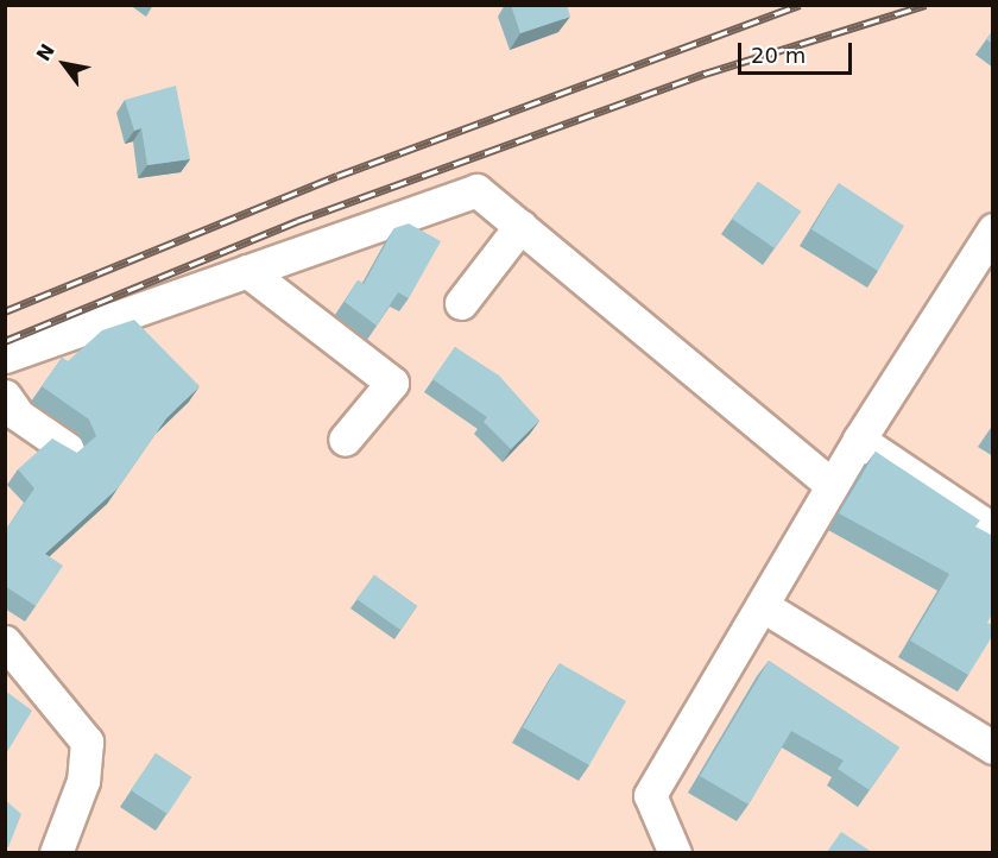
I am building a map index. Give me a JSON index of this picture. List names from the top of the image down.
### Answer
{
  "scale_bar": "20 m",
  "north": "top left"
}
